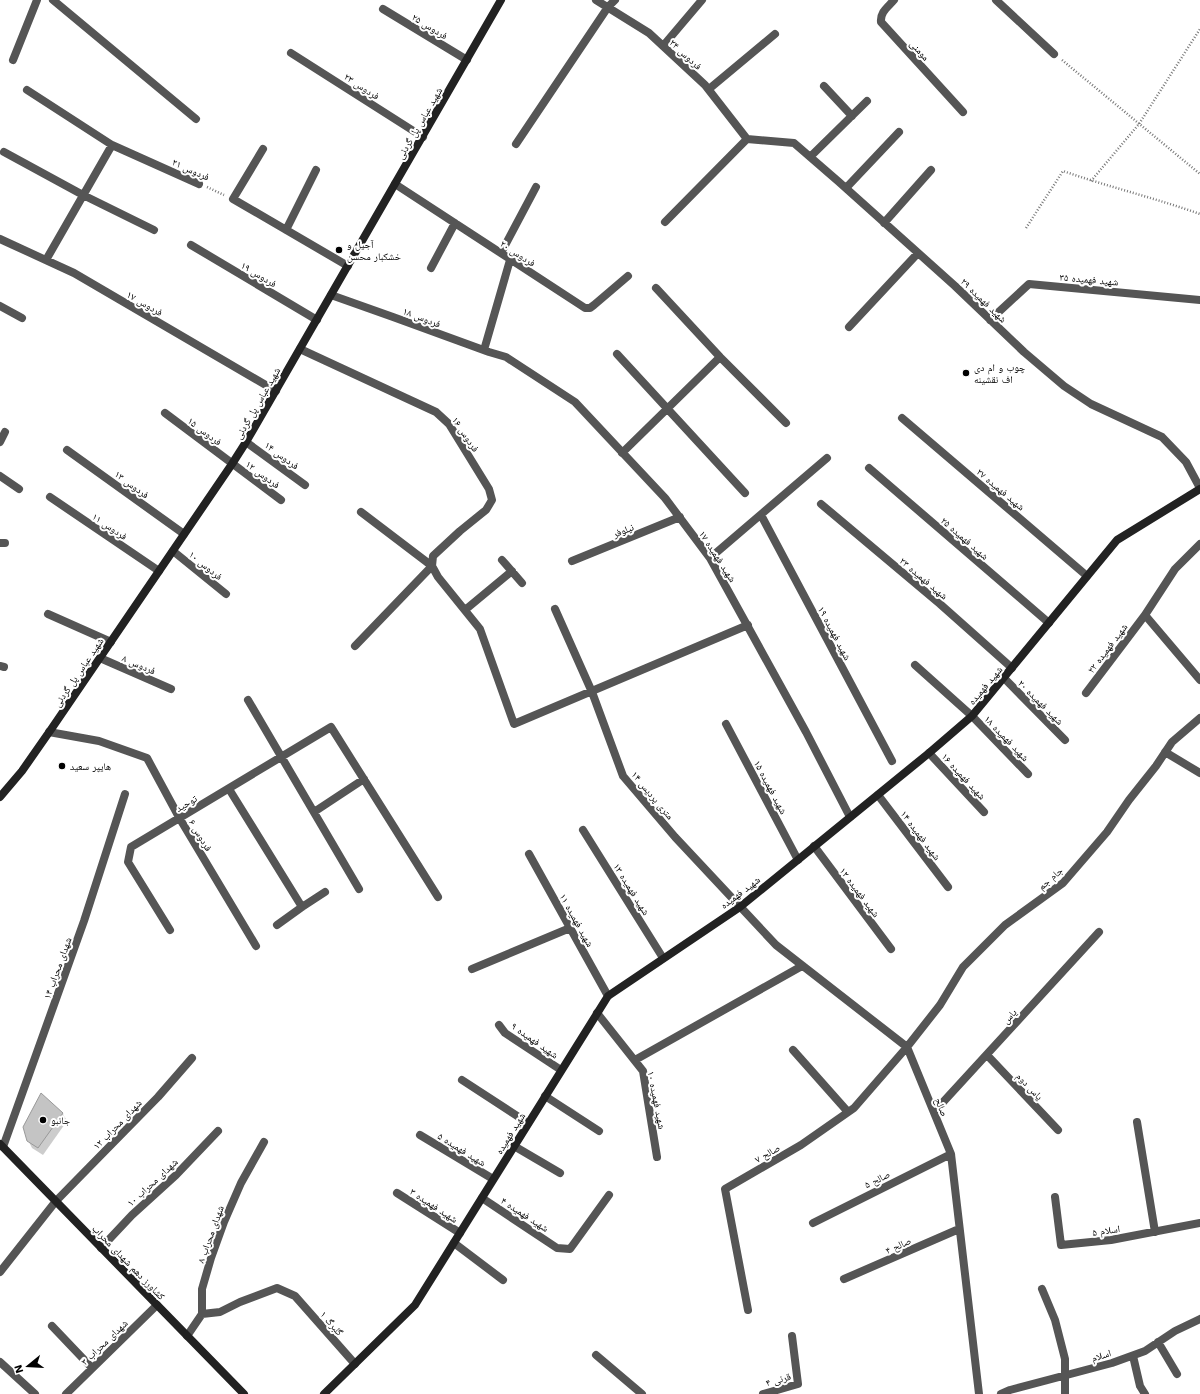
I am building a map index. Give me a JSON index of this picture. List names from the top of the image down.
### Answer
{
  "streets": {
    "street": [
      "فردوس ۲۵",
      "مومنی",
      "فردوس ۲۴",
      "فردوس ۲۳",
      "شهید عباس پل گردنی",
      "فردوس ۲۱",
      "فردوس ۲۰",
      "فردوس ۱۹",
      "شهید فهمیده ۳۵",
      "شهید فهمیده ۲۹",
      "فردوس ۱۷",
      "فردوس ۱۸",
      "فردوس ۱۵",
      "فردوس ۱۶",
      "فردوس ۱۴",
      "فردوس ۱۲",
      "فردوس ۱۳",
      "شهید فهمیده ۲۷",
      "فردوس ۱۱",
      "نیلوفر",
      "شهید فهمیده ۲۵",
      "شهید فهمیده ۱۷",
      "فردوس ۱۰",
      "شهید فهمیده ۲۳",
      "شهید فهمیده ۱۹",
      "شهید فهمیده ۲۲",
      "فردوس ۸",
      "شهید فهمیده",
      "شهید فهمیده ۲۰",
      "شهید فهمیده ۱۸",
      "شهید فهمیده ۱۶",
      "شهید فهمیده ۱۵",
      "۱۴ متری پردیس",
      "توحید",
      "فردوس ۶",
      "شهید فهمیده ۱۴",
      "جام جم",
      "شهید فهمیده ۱۳",
      "شهید فهمیده ۱۲",
      "شهید فهمیده ۱۱",
      "شهدای محراب ۱۴",
      "یاس",
      "شهید فهمیده ۹",
      "یاس دوم",
      "شهید فهمیده ۱۰",
      "صالح",
      "شهدای محراب ۱۲",
      "شهید فهمیده ۵",
      "صالح ۷",
      "صالح ۵",
      "شهدای محراب ۱۰",
      "شهید فهمیده ۳",
      "شهید فهمیده ۴",
      "اسلام ۵",
      "شهدای محراب ۸",
      "صالح ۴",
      "کشاورز دهم شهدای محراب",
      "گلبرگ ۱",
      "شهدای محراب ۳",
      "اسلام",
      "قرنی ۴"
    ]
  },
  "crossings": [
    ["فردوس ۲۵", "شهید عباس پل گردنی"],
    ["فردوس ۲۴", "شهید فهمیده ۲۹"],
    ["فردوس ۲۳", "شهید عباس پل گردنی"],
    ["شهید عباس پل گردنی", "فردوس ۲۰"],
    ["شهید عباس پل گردنی", "فردوس ۱۹"],
    ["شهید عباس پل گردنی", "فردوس ۱۷"],
    ["شهید عباس پل گردنی", "فردوس ۱۸"],
    ["شهید عباس پل گردنی", "فردوس ۱۵"],
    ["شهید عباس پل گردنی", "فردوس ۱۶"],
    ["شهید عباس پل گردنی", "فردوس ۱۴"],
    ["شهید عباس پل گردنی", "فردوس ۱۲"],
    ["شهید عباس پل گردنی", "فردوس ۱۳"],
    ["شهید عباس پل گردنی", "فردوس ۱۱"],
    ["شهید عباس پل گردنی", "فردوس ۱۰"],
    ["شهید عباس پل گردنی", "فردوس ۸"],
    ["شهید عباس پل گردنی", "فردوس ۶"],
    ["شهید فهمیده ۳۵", "شهید فهمیده ۲۹"],
    ["شهید فهمیده ۲۹", "شهید فهمیده"],
    ["فردوس ۱۸", "شهید فهمیده ۱۷"],
    ["فردوس ۱۵", "فردوس ۱۲"],
    ["شهید فهمیده ۲۷", "شهید فهمیده"],
    ["نیلوفر", "شهید فهمیده ۱۷"],
    ["شهید فهمیده ۲۵", "شهید فهمیده"],
    ["شهید فهمیده ۱۷", "شهید فهمیده"],
    ["شهید فهمیده ۲۳", "شهید فهمیده"],
    ["شهید فهمیده", "شهید فهمیده ۲۰"],
    ["شهید فهمیده", "شهید فهمیده ۱۸"],
    ["شهید فهمیده", "شهید فهمیده ۱۶"],
    ["شهید فهمیده", "شهید فهمیده ۱۵"],
    ["شهید فهمیده", "۱۴ متری پردیس"],
    ["شهید فهمیده", "شهید فهمیده ۱۴"],
    ["شهید فهمیده", "شهید فهمیده ۱۳"],
    ["شهید فهمیده", "شهید فهمیده ۱۲"],
    ["شهید فهمیده", "شهید فهمیده ۱۱"],
    ["شهید فهمیده", "شهید فهمیده ۹"],
    ["شهید فهمیده", "شهید فهمیده ۱۰"],
    ["شهید فهمیده", "صالح"],
    ["شهید فهمیده", "شهید فهمیده ۵"],
    ["شهید فهمیده", "شهید فهمیده ۳"],
    ["شهید فهمیده", "شهید فهمیده ۴"],
    ["شهید فهمیده", "گلبرگ ۱"],
    ["۱۴ متری پردیس", "صالح"],
    ["توحید", "فردوس ۶"],
    ["جام جم", "صالح"],
    ["جام جم", "صالح ۷"],
    ["شهدای محراب ۱۴", "کشاورز دهم شهدای محراب"],
    ["یاس", "یاس دوم"],
    ["یاس", "صالح"],
    ["صالح", "صالح ۷"],
    ["صالح", "صالح ۵"],
    ["صالح", "صالح ۴"],
    ["شهدای محراب ۱۲", "کشاورز دهم شهدای محراب"],
    ["شهدای محراب ۱۰", "کشاورز دهم شهدای محراب"],
    ["شهدای محراب ۸", "گلبرگ ۱"],
    ["کشاورز دهم شهدای محراب", "شهدای محراب ۳"]
  ],
  "places": [
    "آجیل و خشکبار محسن",
    "چوب و ام دی اف نقشینه",
    "هایپر سعید",
    "جانبو"
  ],
  "north": "left"
}
